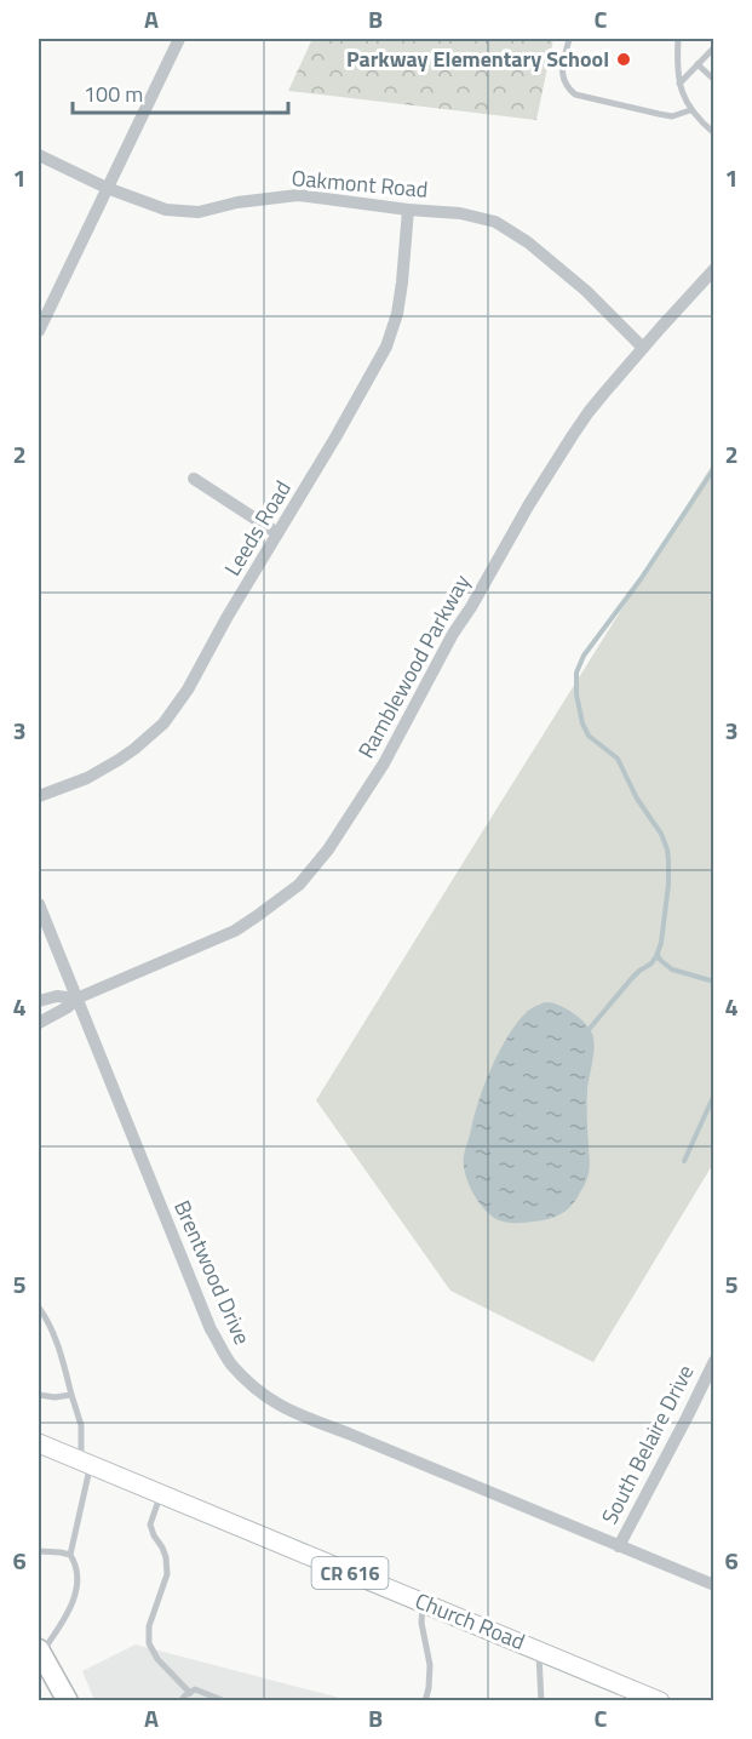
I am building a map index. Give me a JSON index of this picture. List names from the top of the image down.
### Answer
{
  "streets": {
    "main road": ["CR 616", "Church Road"],
    "street": [
      "Oakmont Road",
      "Leeds Road",
      "Ramblewood Parkway",
      "Brentwood Drive",
      "South Belaire Drive"
    ]
  },
  "crossings": [
    ["Oakmont Road", "Leeds Road"],
    ["Oakmont Road", "Ramblewood Parkway"],
    ["Ramblewood Parkway", "Brentwood Drive"],
    ["Brentwood Drive", "South Belaire Drive"]
  ],
  "places": ["Parkway Elementary School"],
  "scale_bar": "100 m",
  "grid": {
    "columns": ["A", "B", "C"],
    "rows": [
      "1",
      "2",
      "3",
      "4",
      "5",
      "6"
    ]
  }
}
